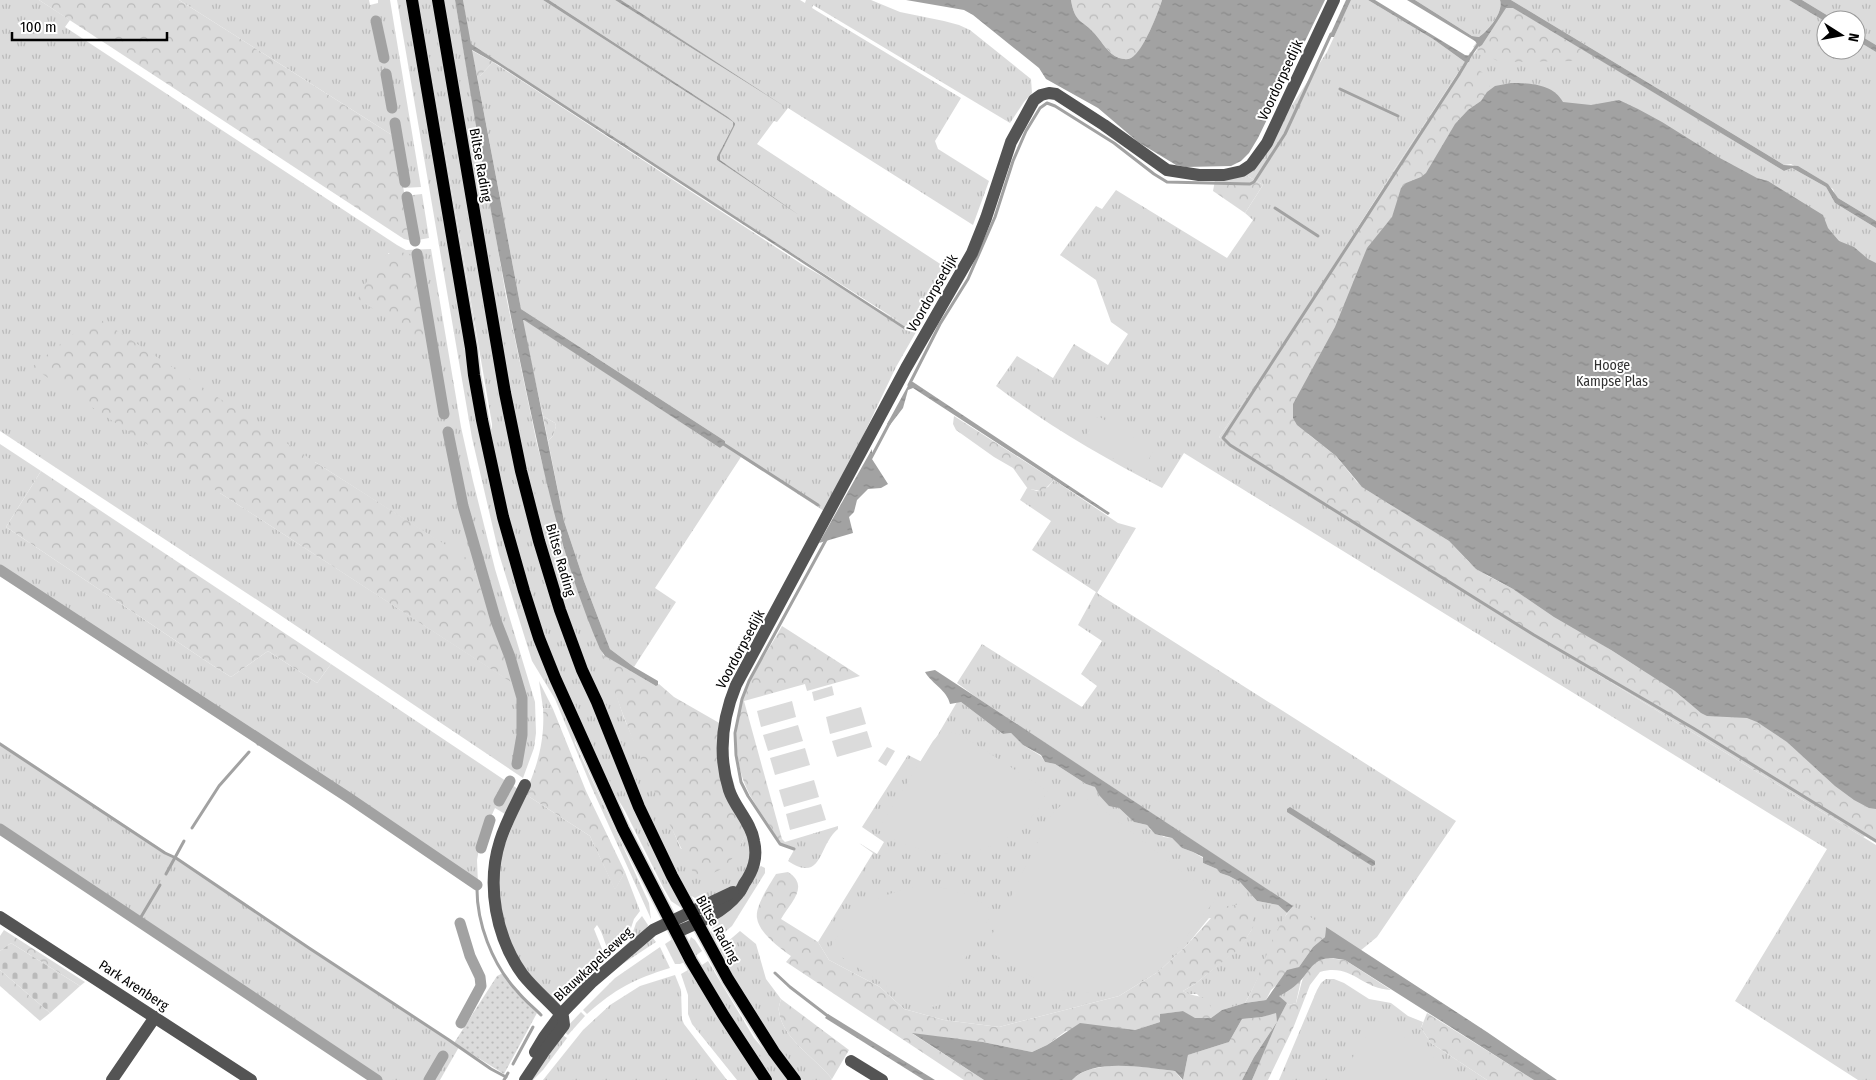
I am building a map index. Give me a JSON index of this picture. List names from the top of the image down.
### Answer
{
  "streets": {
    "main road": ["Biltse Rading"],
    "street": ["Voordorpsedijk", "Blauwkapelseweg", "Park Arenberg"]
  },
  "crossings": [
    ["Voordorpsedijk", "Biltse Rading"],
    ["Voordorpsedijk", "Blauwkapelseweg"],
    ["Biltse Rading", "Blauwkapelseweg"]
  ],
  "parks": ["Hooge Kampse Plas"],
  "scale_bar": "100 m",
  "north": "right"
}
